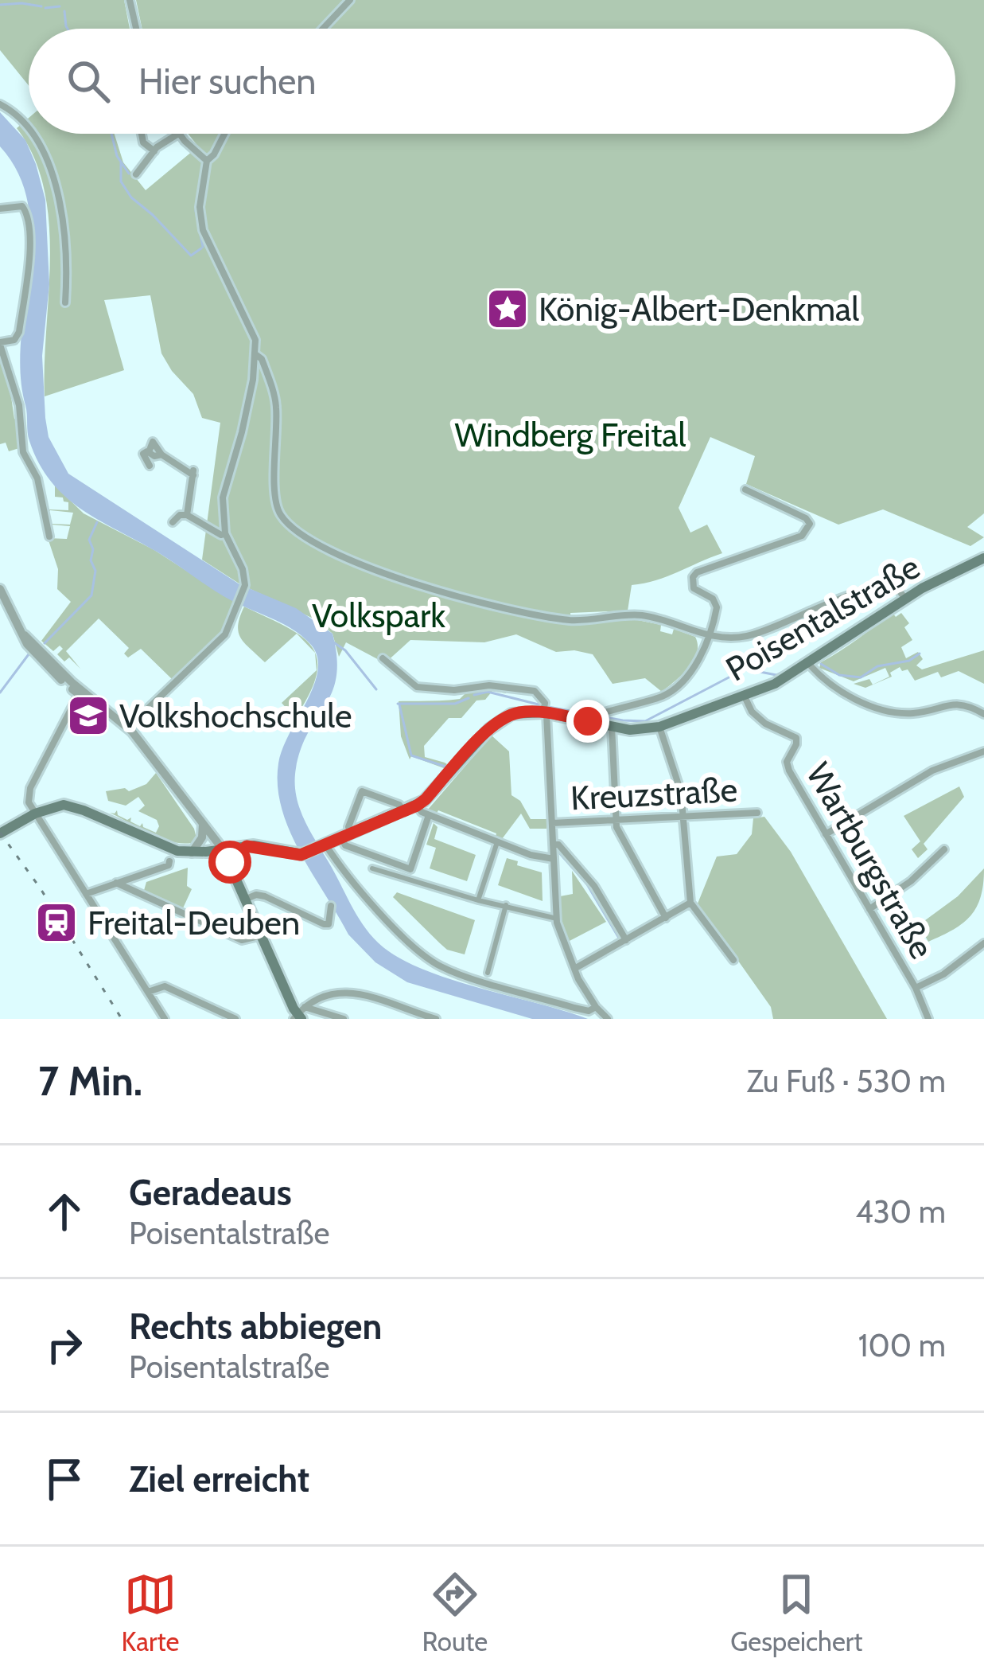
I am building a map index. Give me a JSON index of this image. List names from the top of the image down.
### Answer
{
  "streets": {
    "main road": ["Poisentalstraße"],
    "street": ["Kreuzstraße", "Wartburgstraße"]
  },
  "crossings": [
    ["Poisentalstraße", "Wartburgstraße"]
  ],
  "parks": ["Windberg Freital", "Volkspark"],
  "places": {
    "place": ["König-Albert-Denkmal"],
    "school or university": ["Volkshochschule"],
    "station": ["Freital-Deuben"]
  },
  "page": {
    "search": "Hier suchen",
    "heading": ["7 Min.", "Zu Fuß · 530 m"],
    "list": [
      ["Geradeaus", "Poisentalstraße", "430 m"],
      ["Rechts abbiegen", "Poisentalstraße", "100 m"],
      "Ziel erreicht"
    ],
    "nav": ["Karte", "Route", "Gespeichert"]
  }
}
